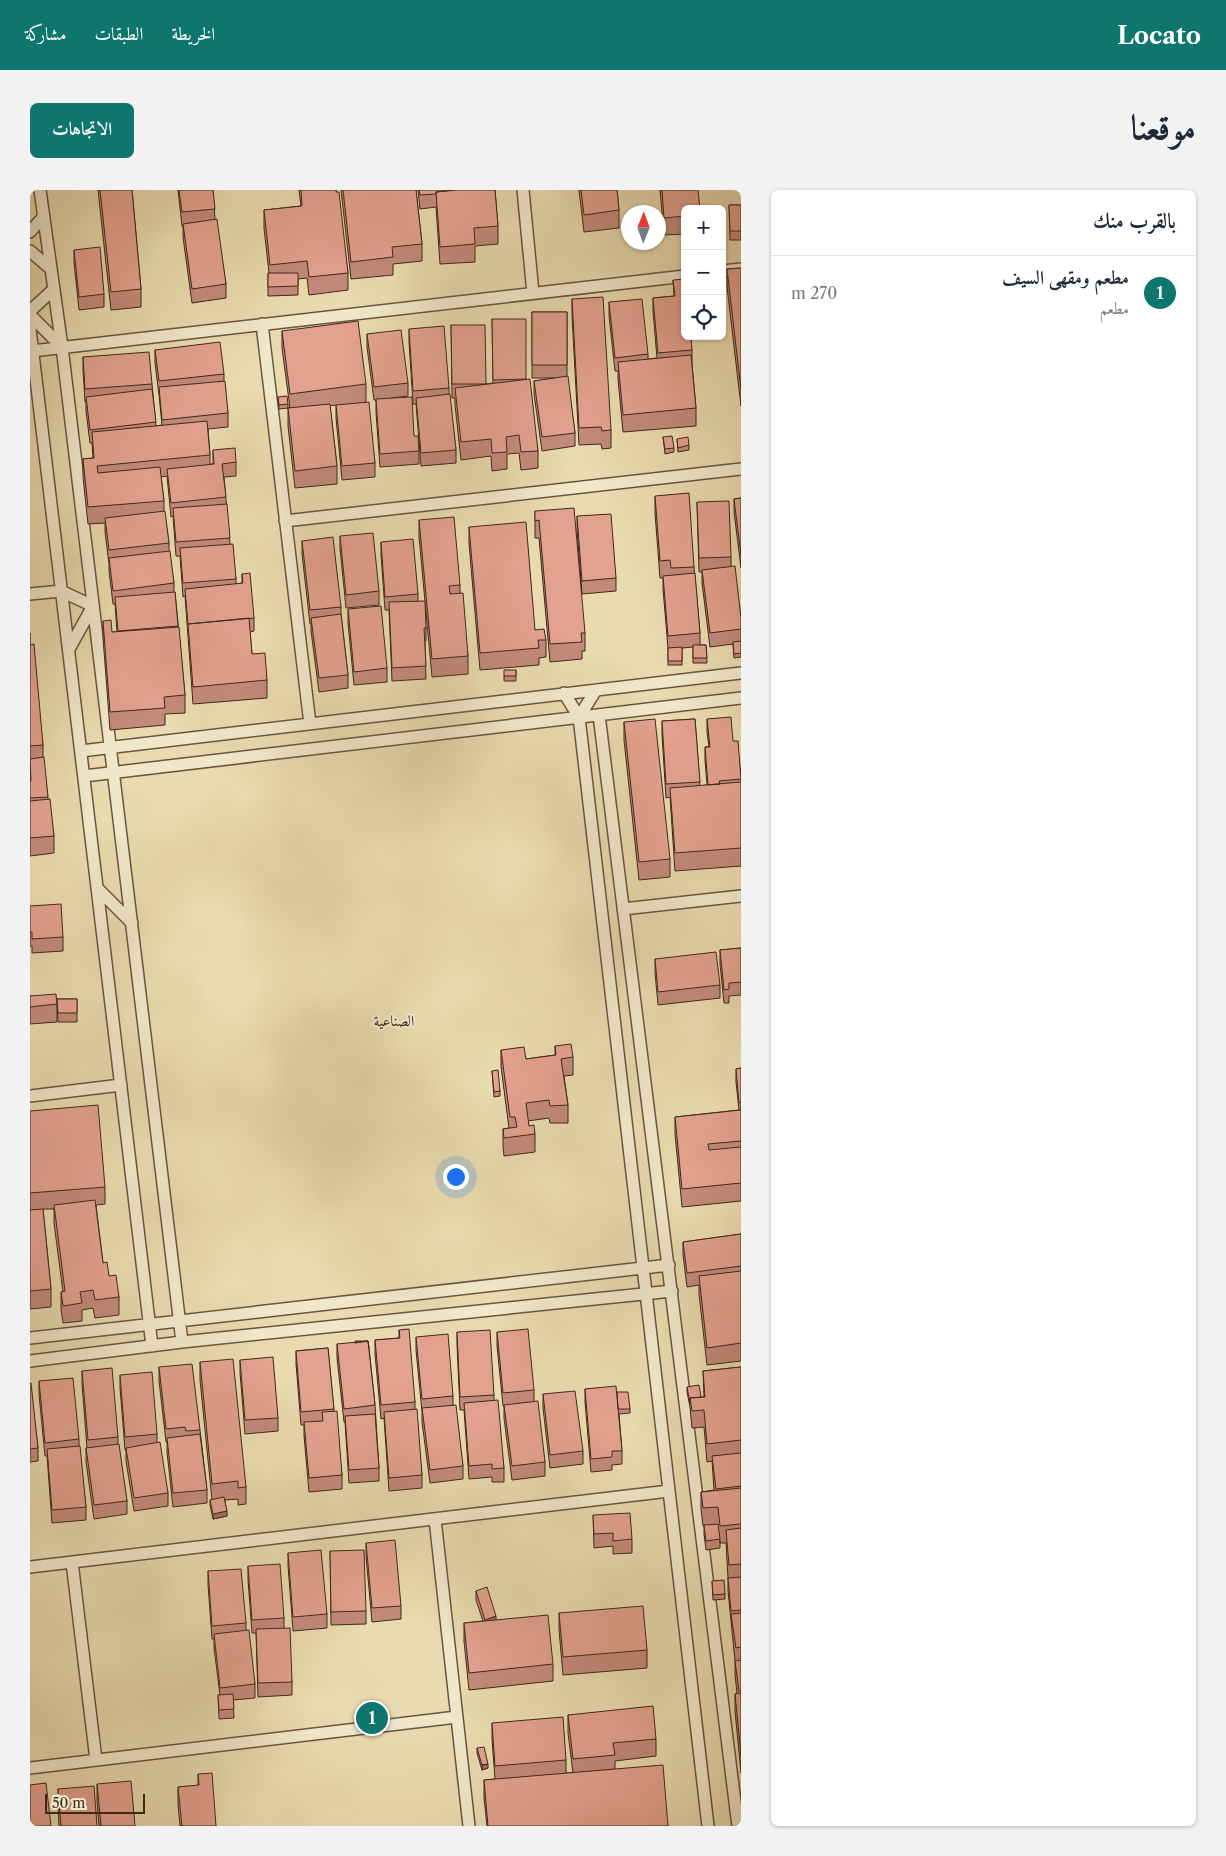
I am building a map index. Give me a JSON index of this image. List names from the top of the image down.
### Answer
{
  "districts": ["الصناعية"],
  "scale_bar": "50 m",
  "north": "top",
  "page": {
    "header": "Locato",
    "nav": ["الخريطة", "الطبقات", "مشاركة"],
    "title": "موقعنا",
    "buttons": "الاتجاهات",
    "heading": "بالقرب منك",
    "map_buttons": ["+", "−"],
    "list": [
      {
        "mark": "1",
        "name": "مطعم ومقهى السيف",
        "note": "مطعم",
        "value": "270 m"
      }
    ],
    "pins": "1",
    "scale": "50 m"
  }
}
